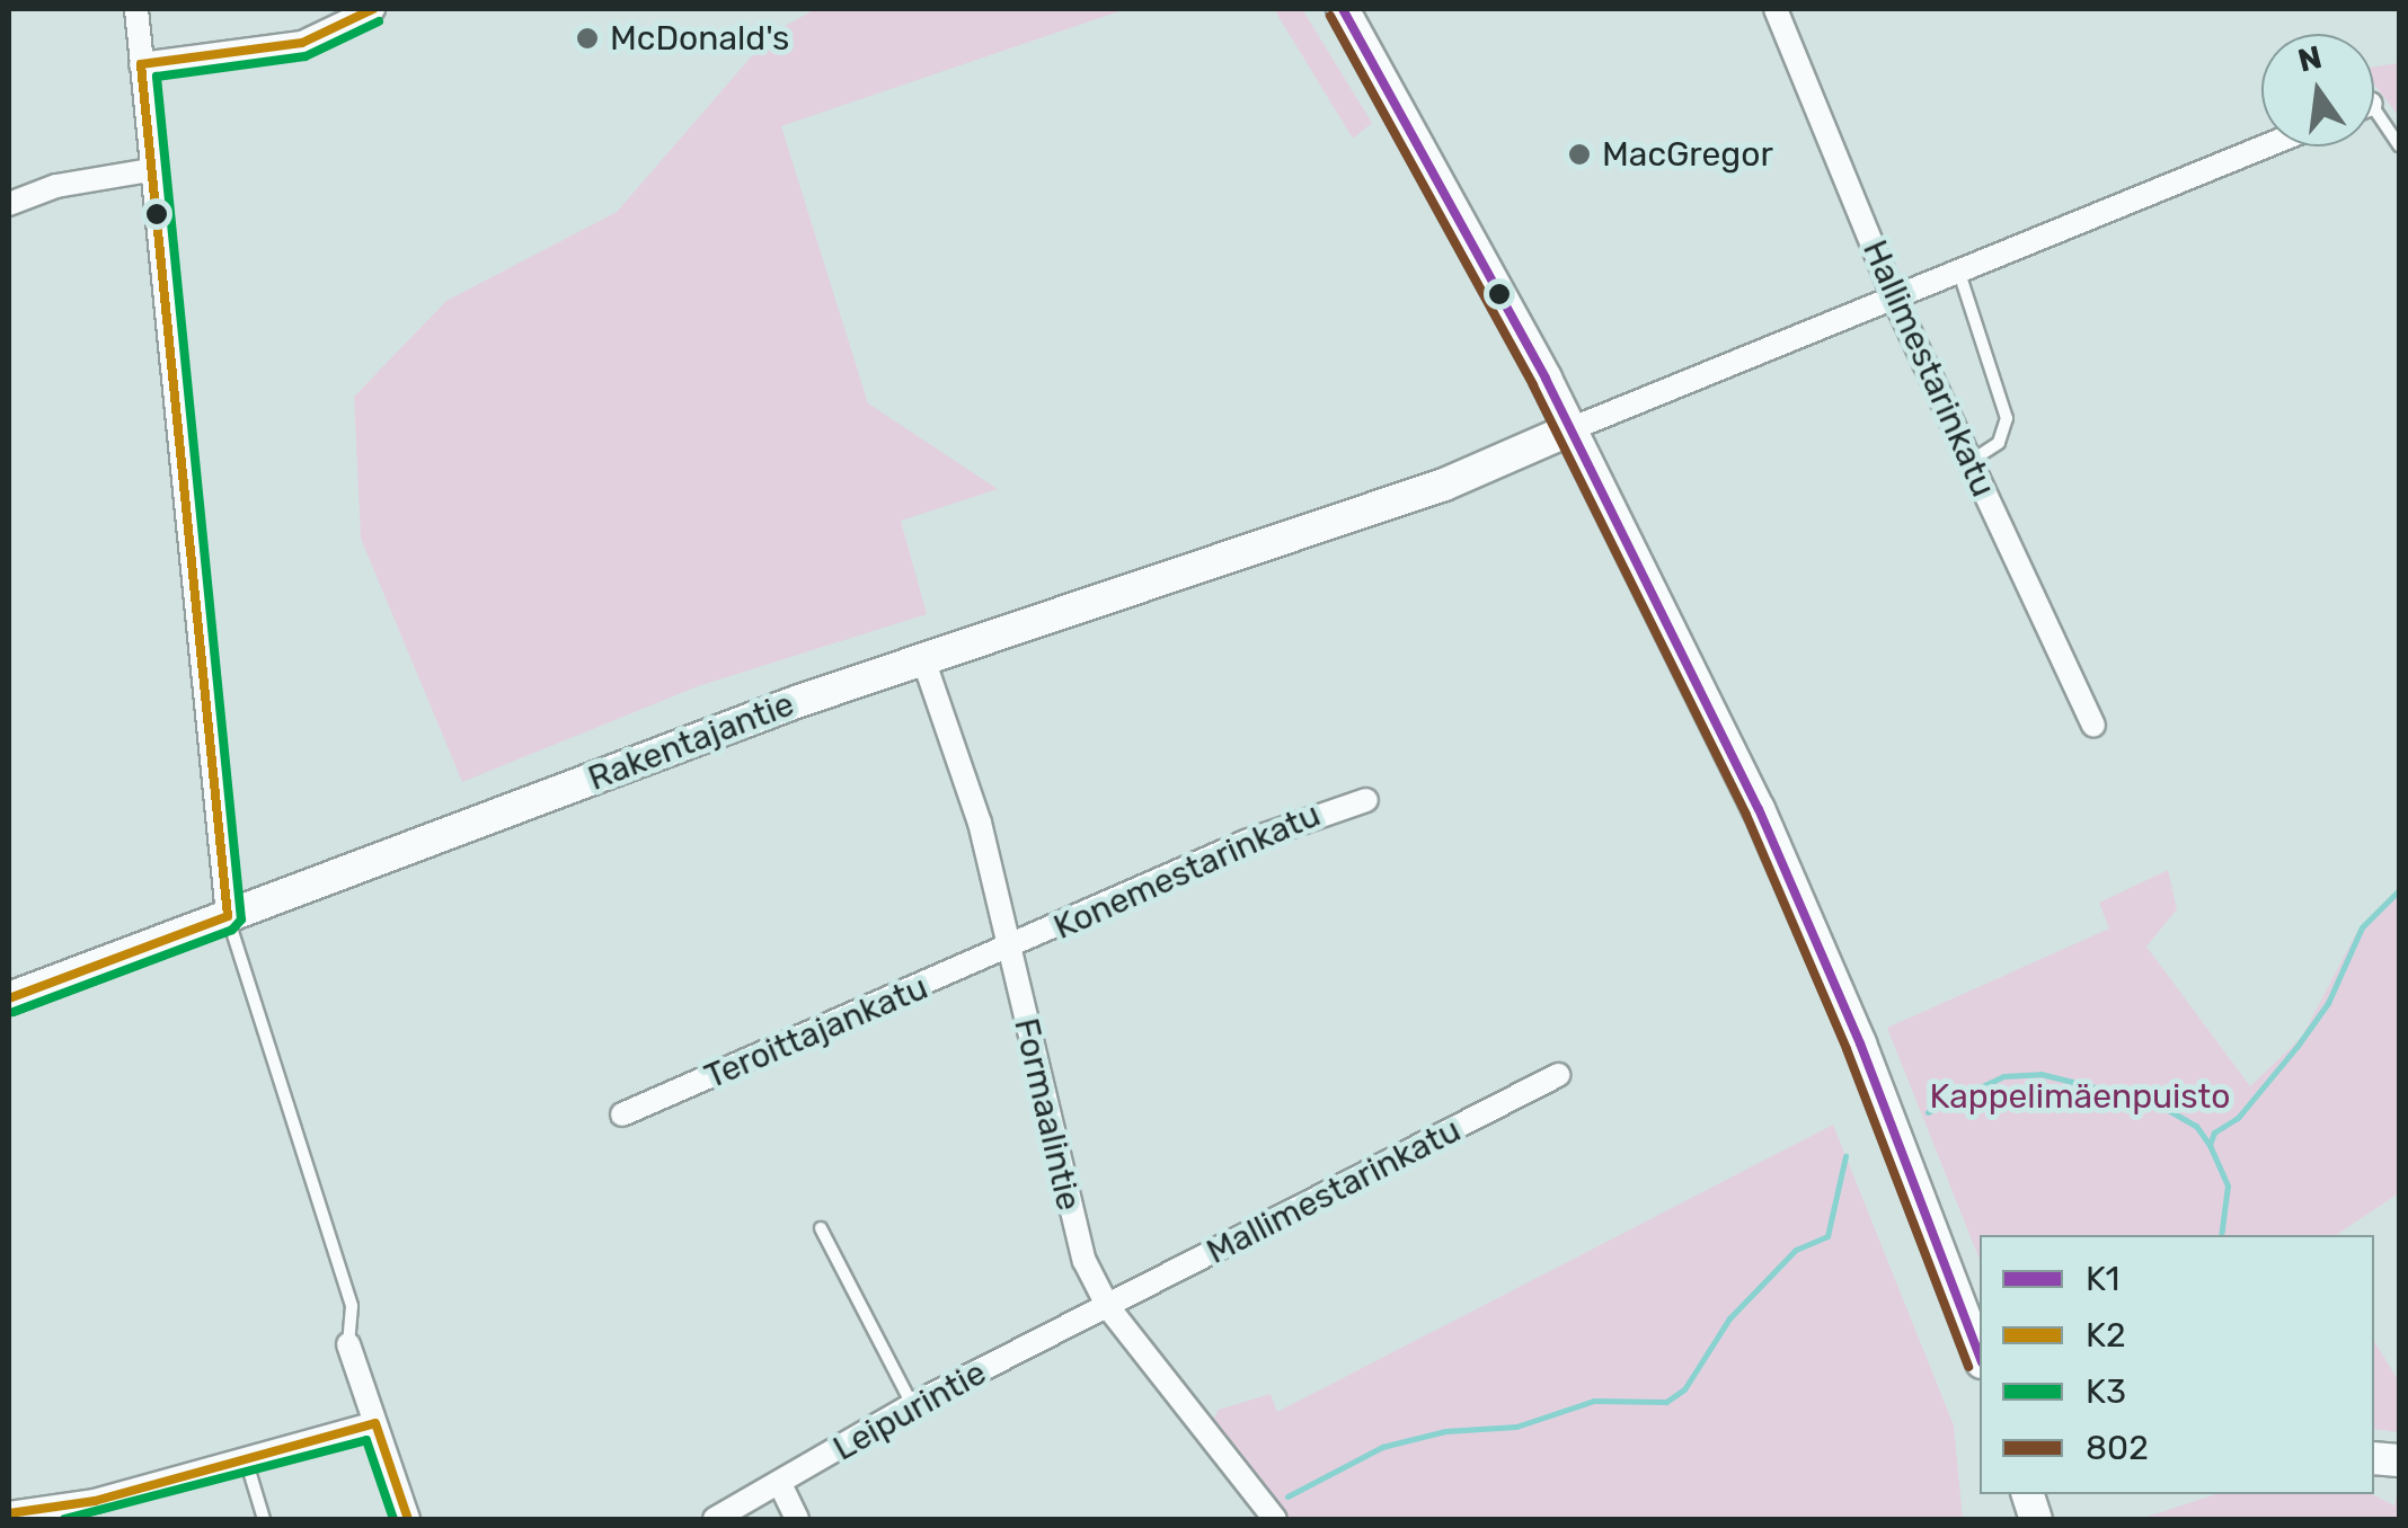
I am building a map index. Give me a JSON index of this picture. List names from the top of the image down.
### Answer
{
  "streets": {
    "street": [
      "Hallimestarinkatu",
      "Rakentajantie",
      "Konemestarinkatu",
      "Teroittajankatu",
      "Formaalintie",
      "Mallimestarinkatu",
      "Leipurintie"
    ]
  },
  "crossings": [
    ["Hallimestarinkatu", "Rakentajantie"],
    ["Rakentajantie", "Formaalintie"],
    ["Konemestarinkatu", "Teroittajankatu"],
    ["Konemestarinkatu", "Formaalintie"],
    ["Teroittajankatu", "Formaalintie"],
    ["Formaalintie", "Mallimestarinkatu"],
    ["Formaalintie", "Leipurintie"],
    ["Mallimestarinkatu", "Leipurintie"]
  ],
  "parks": ["Kappelimäenpuisto"],
  "places": ["McDonald's", "MacGregor"],
  "lines": [
    "transit line K1",
    "transit line K2",
    "transit line 802",
    "transit line K3"
  ],
  "legend": [
    "K1",
    "K2",
    "K3",
    "802"
  ],
  "north": "top"
}
